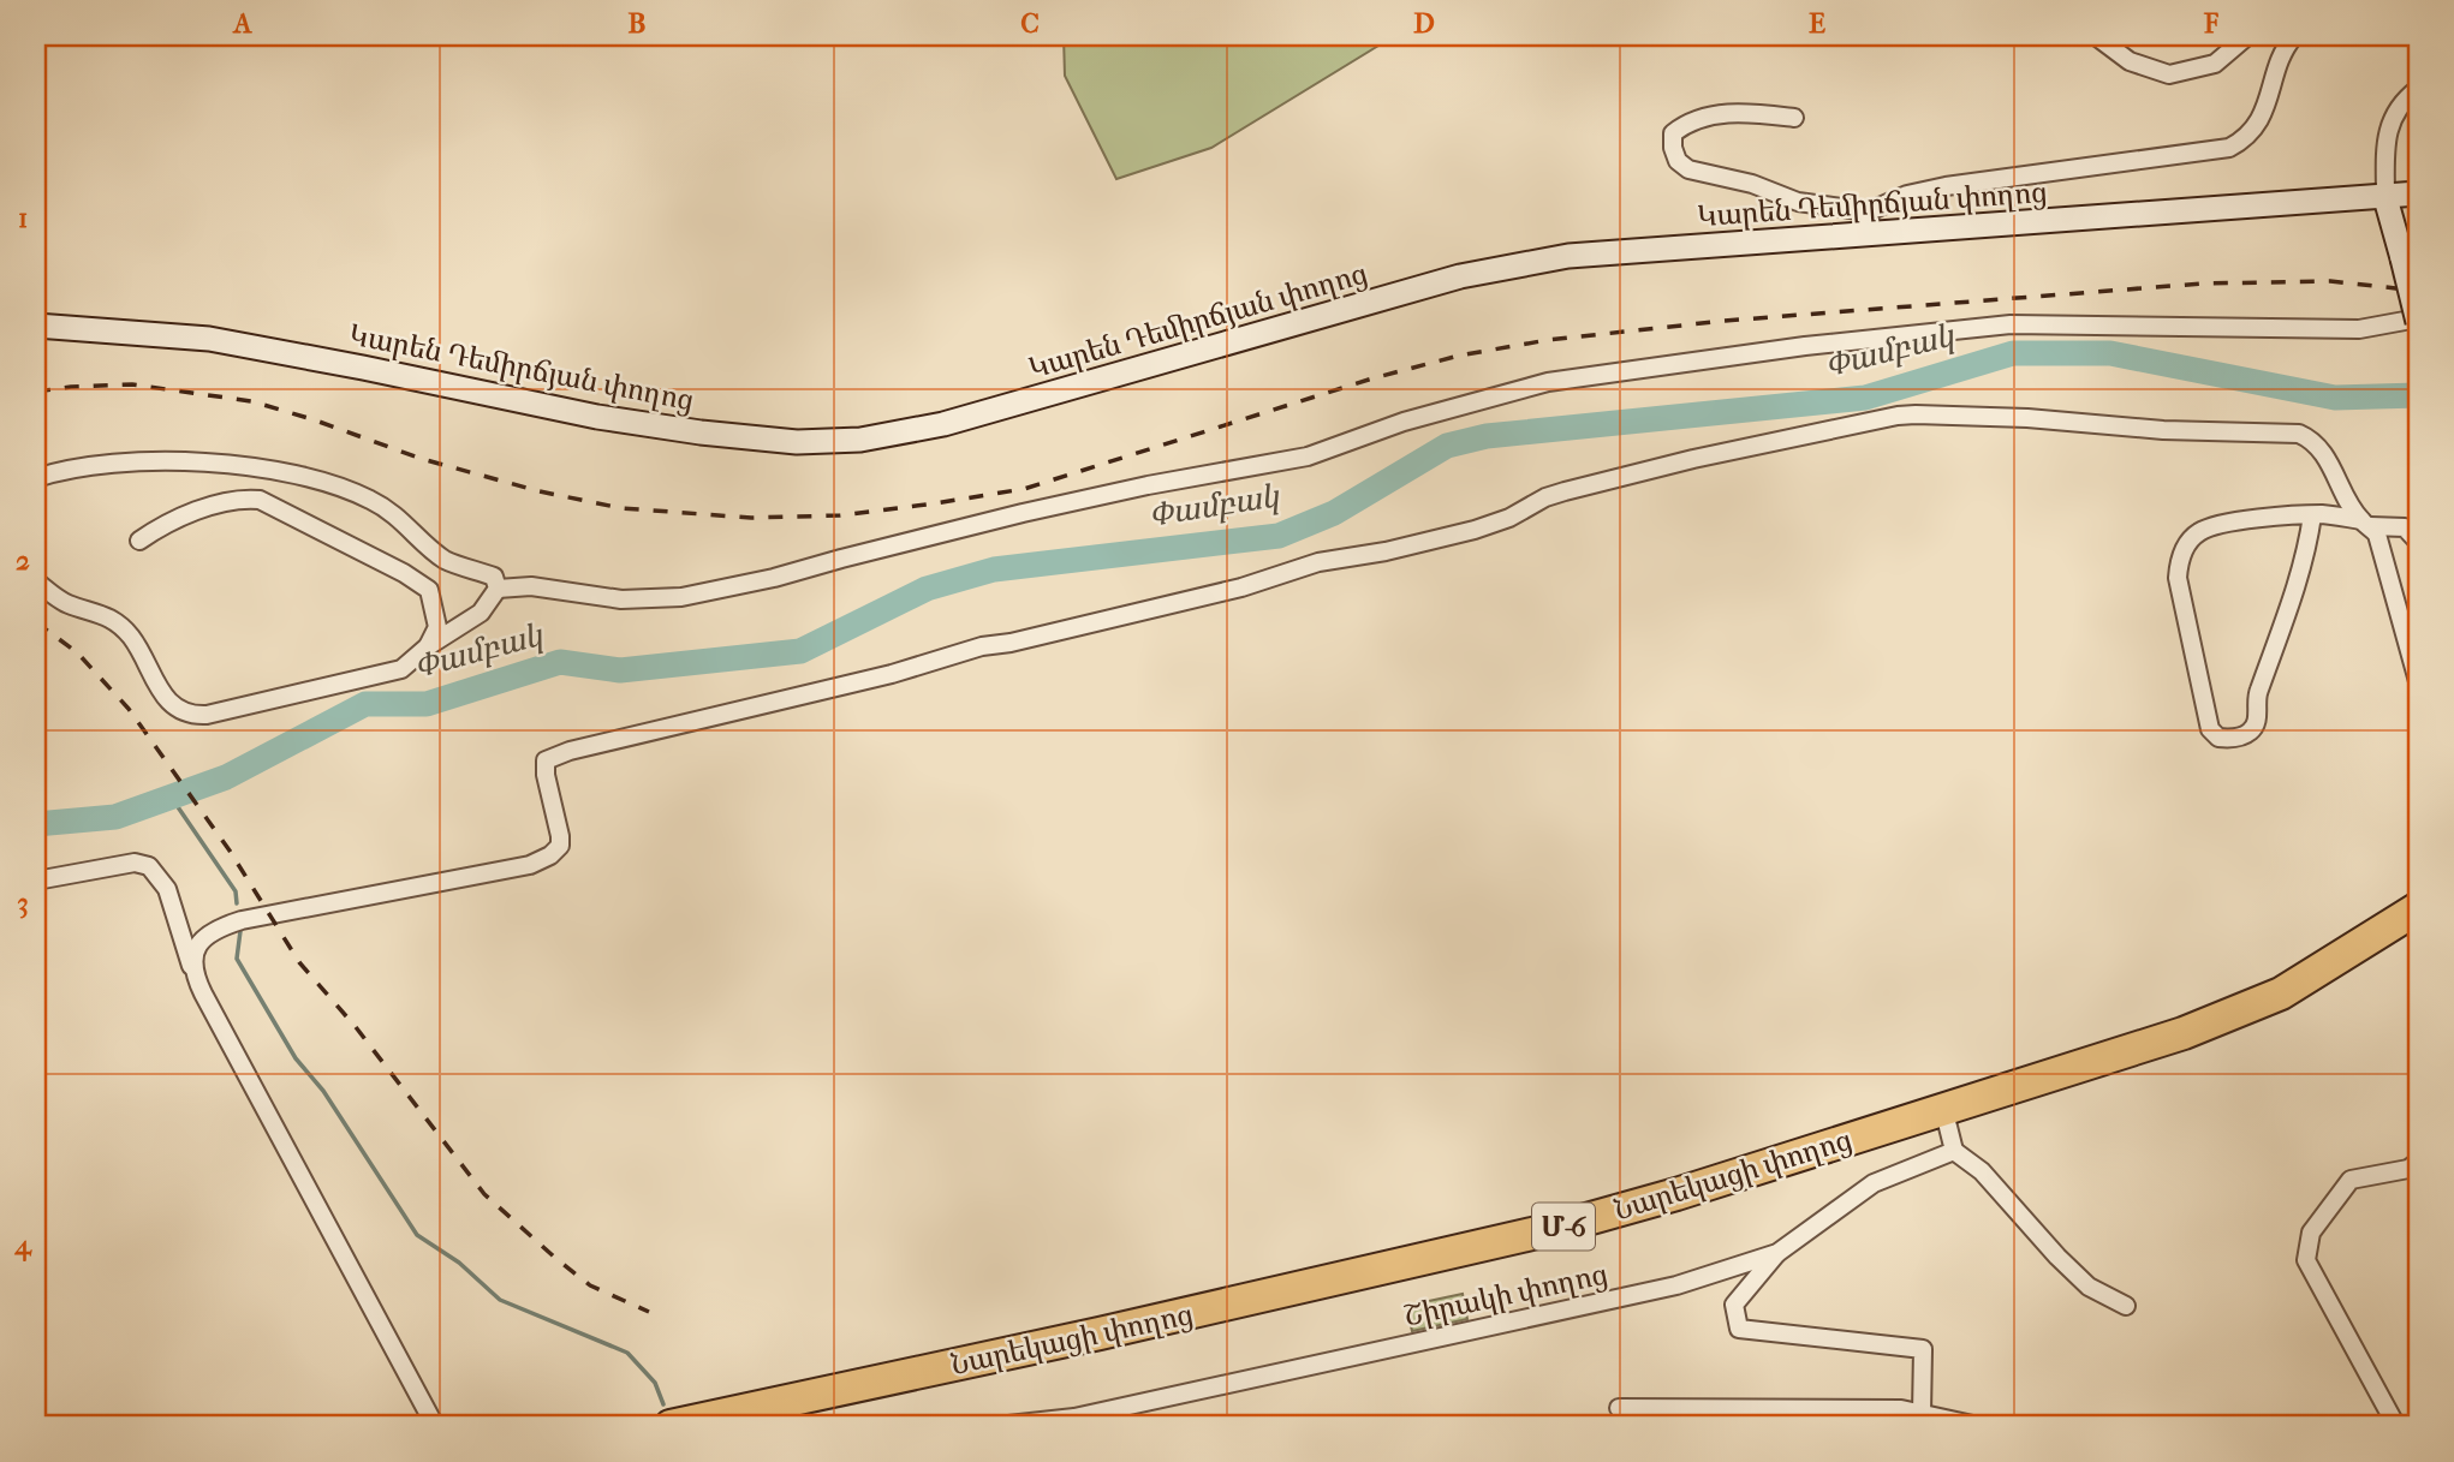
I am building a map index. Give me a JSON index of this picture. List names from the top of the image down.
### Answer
{
  "streets": {
    "highway": ["Նարեկացի փողոց", "Մ-6"],
    "main road": ["Կարեն Դեմիրճյան փողոց"],
    "street": ["Շիրակի փողոց"]
  },
  "water": ["Փամբակ"],
  "grid": {
    "columns": [
      "A",
      "B",
      "C",
      "D",
      "E",
      "F"
    ],
    "rows": [
      "1",
      "2",
      "3",
      "4"
    ]
  }
}
